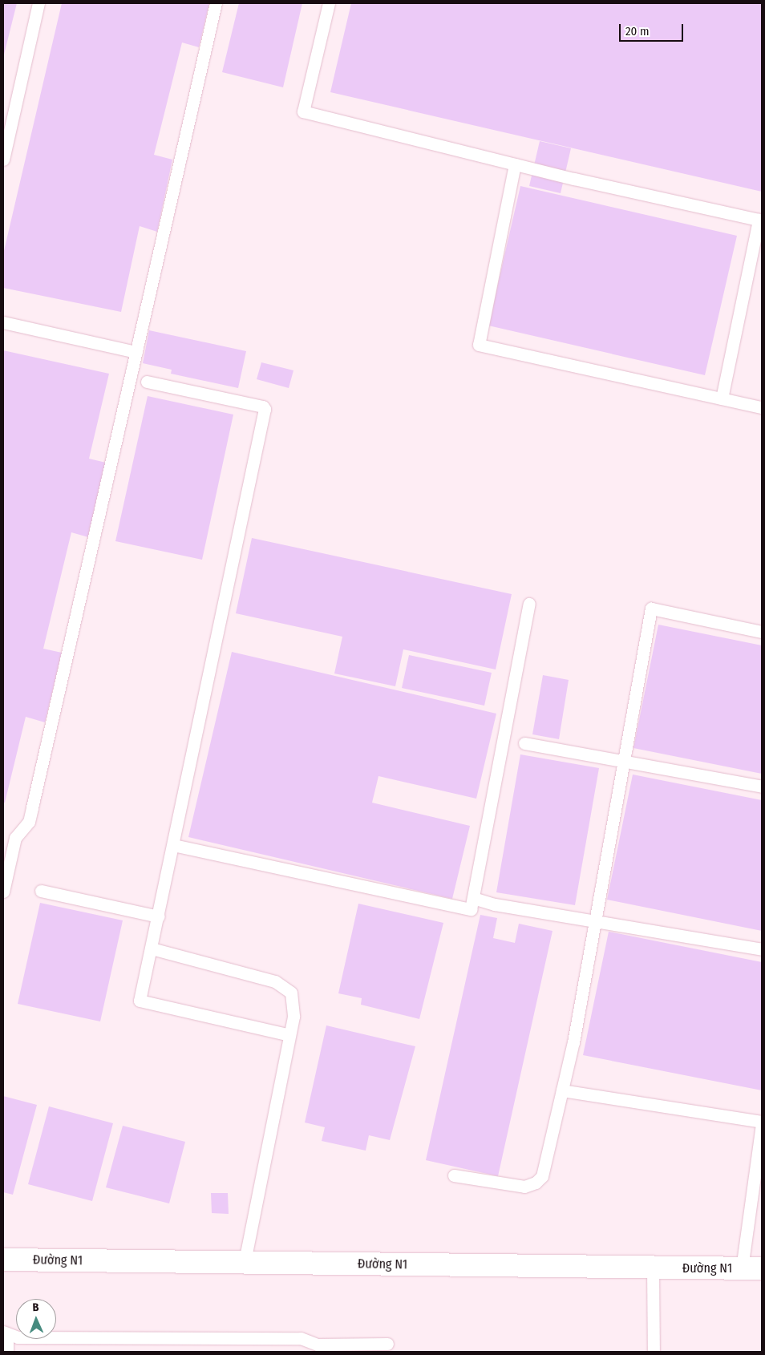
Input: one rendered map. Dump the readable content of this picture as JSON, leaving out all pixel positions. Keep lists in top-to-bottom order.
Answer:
{
  "streets": {
    "street": ["Đường N1"]
  },
  "scale_bar": "20 m",
  "north": "top"
}
